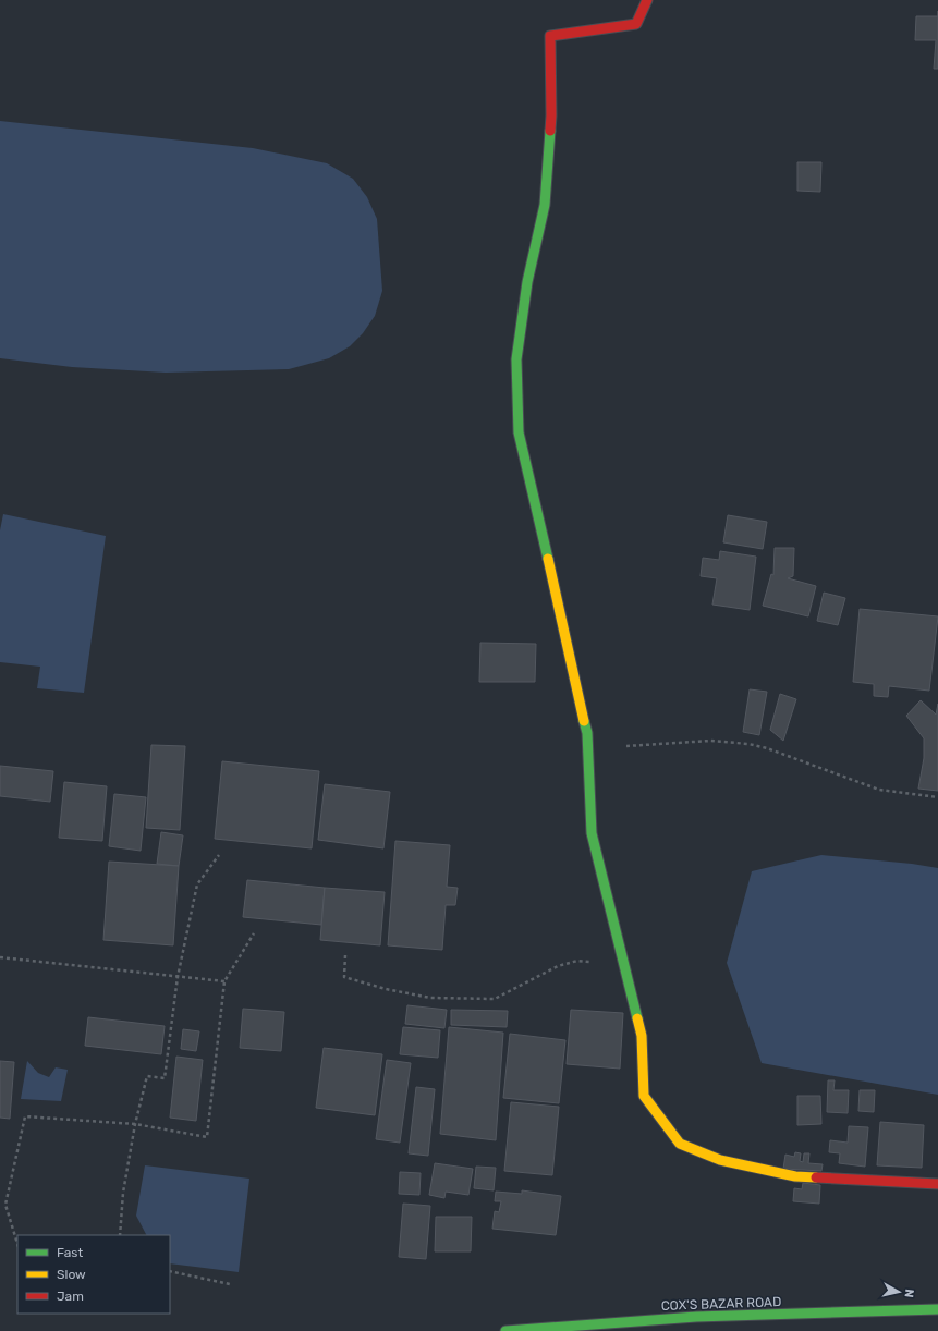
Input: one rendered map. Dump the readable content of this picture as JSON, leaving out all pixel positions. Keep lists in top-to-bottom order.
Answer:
{
  "streets": {
    "main road": ["COX'S BAZAR ROAD"]
  },
  "legend": ["Fast", "Slow", "Jam"],
  "north": "right"
}
